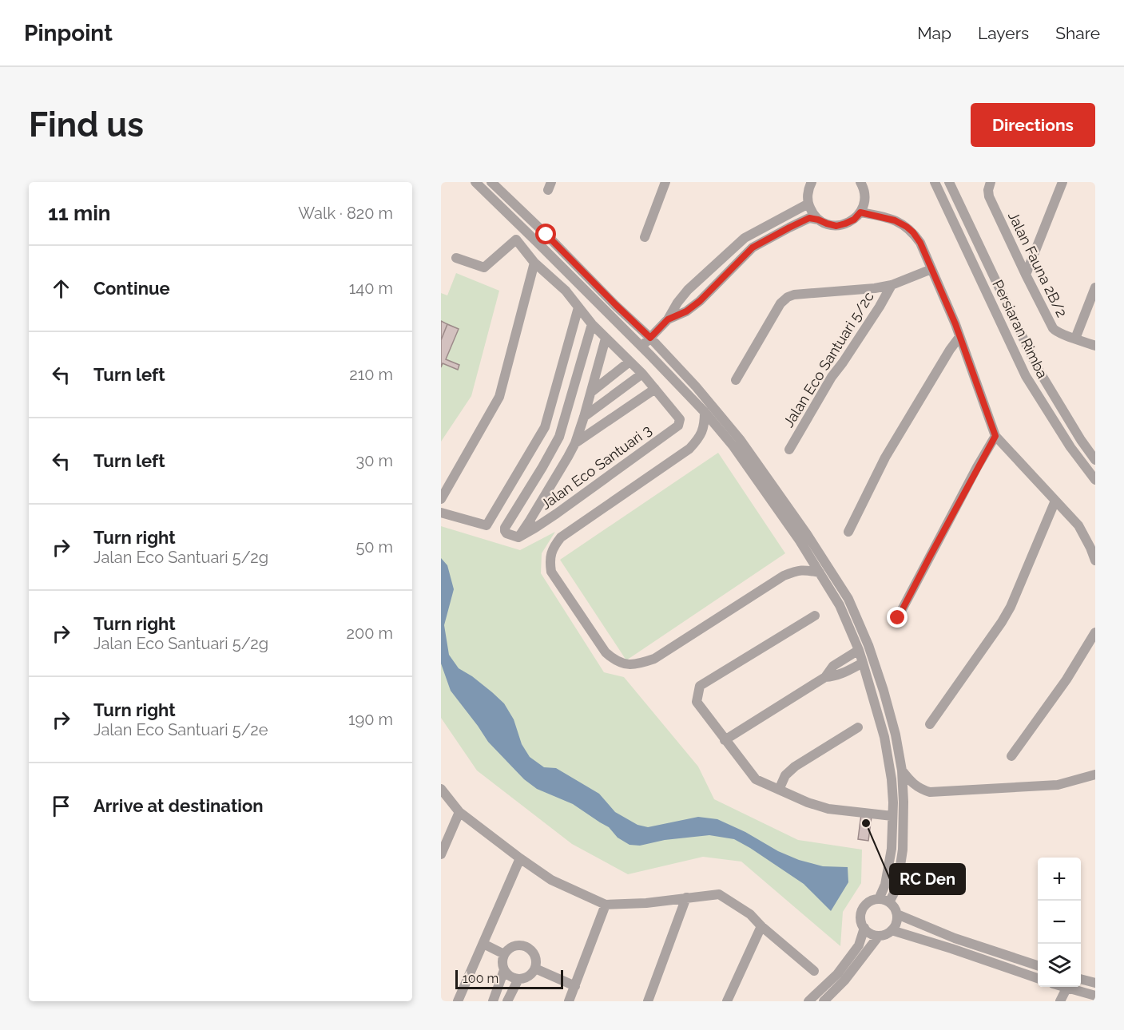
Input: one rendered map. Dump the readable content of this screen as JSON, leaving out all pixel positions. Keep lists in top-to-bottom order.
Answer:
{
  "streets": {
    "street": [
      "Jalan Fauna 2B/2",
      "Persiaran Rimba",
      "Jalan Eco Santuari 5/2c",
      "Jalan Eco Santuari 3"
    ]
  },
  "places": ["RC Den"],
  "scale_bar": "100 m",
  "page": {
    "header": "Pinpoint",
    "nav": ["Map", "Layers", "Share"],
    "buttons": "Directions",
    "title": "Find us",
    "heading": ["11 min", "Walk · 820 m"],
    "list": [
      ["Continue", "140 m"],
      ["Turn left", "210 m"],
      ["Turn left", "30 m"],
      ["Turn right", "Jalan Eco Santuari 5/2g", "50 m"],
      ["Turn right", "Jalan Eco Santuari 5/2g", "200 m"],
      ["Turn right", "Jalan Eco Santuari 5/2e", "190 m"],
      "Arrive at destination"
    ],
    "map_buttons": ["+", "−"],
    "scale": "100 m"
  }
}
